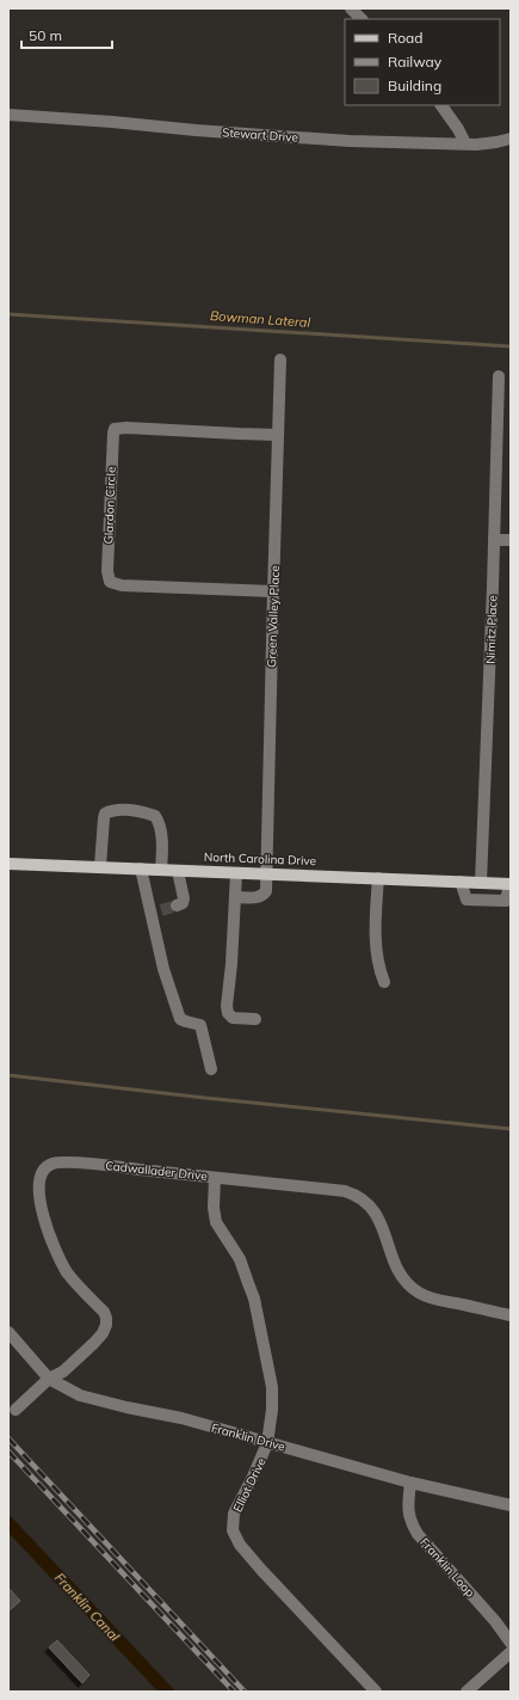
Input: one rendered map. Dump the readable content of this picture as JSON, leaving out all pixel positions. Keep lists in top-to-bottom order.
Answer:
{
  "streets": {
    "main road": ["North Carolina Drive"],
    "street": [
      "Stewart Drive",
      "Glardon Circle",
      "Green Valley Place",
      "Nimitz Place",
      "Cadwallader Drive",
      "Franklin Drive",
      "Elliot Drive",
      "Franklin Loop"
    ]
  },
  "crossings": [
    ["Glardon Circle", "Green Valley Place"],
    ["Green Valley Place", "North Carolina Drive"],
    ["Nimitz Place", "North Carolina Drive"],
    ["Cadwallader Drive", "Franklin Drive"],
    ["Cadwallader Drive", "Elliot Drive"],
    ["Franklin Drive", "Elliot Drive"],
    ["Franklin Drive", "Franklin Loop"]
  ],
  "water": ["Bowman Lateral", "Franklin Canal"],
  "legend": ["Road", "Railway", "Building"],
  "scale_bar": "50 m"
}
